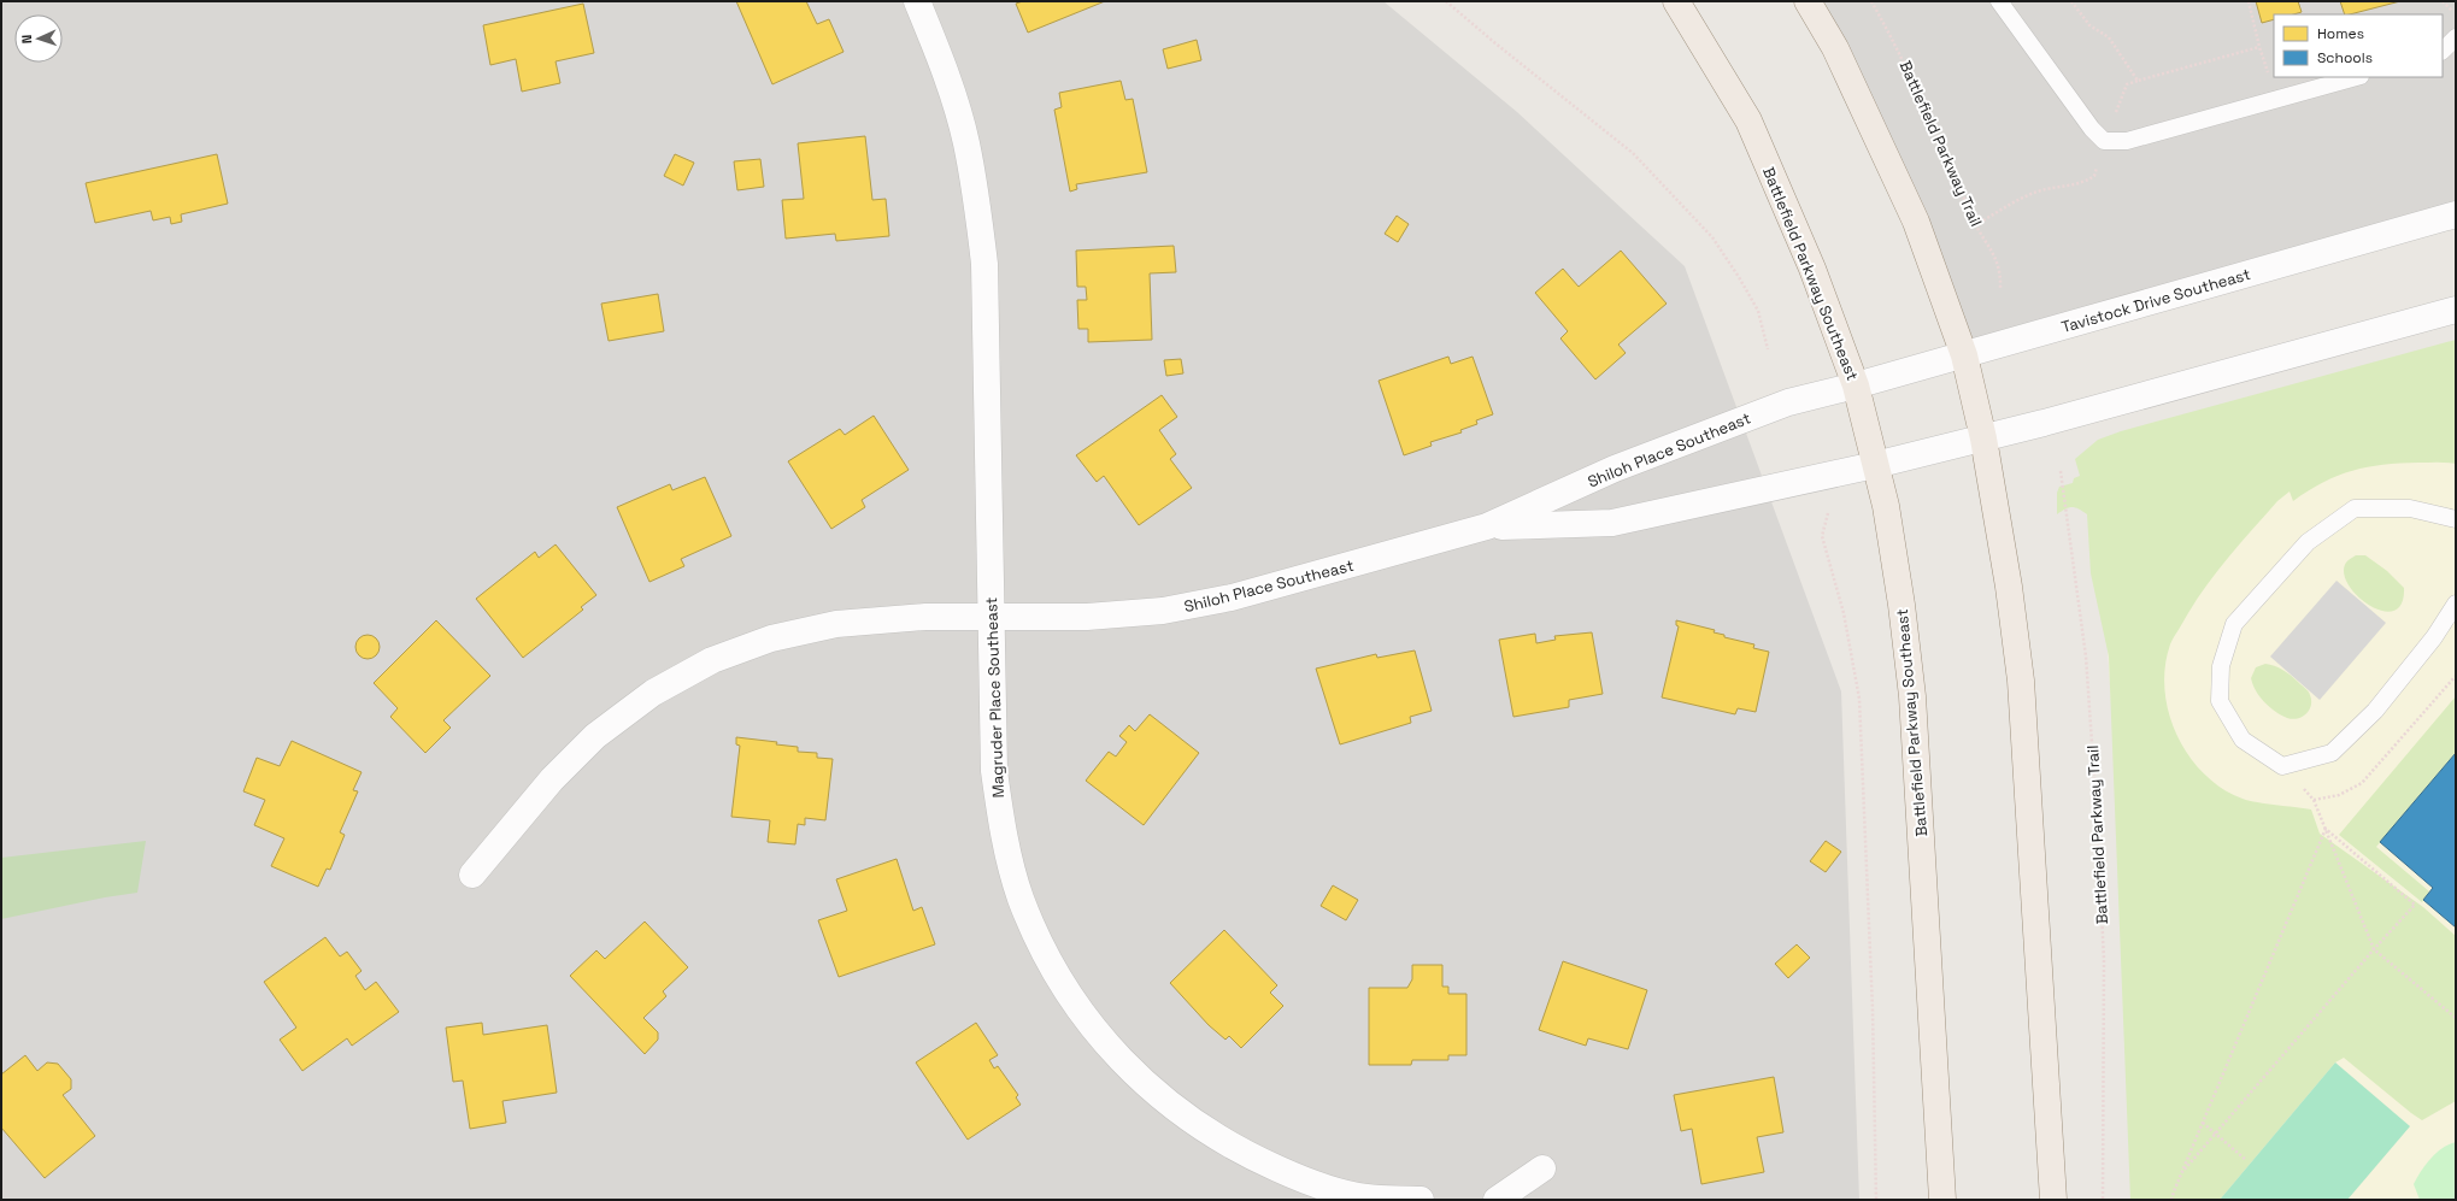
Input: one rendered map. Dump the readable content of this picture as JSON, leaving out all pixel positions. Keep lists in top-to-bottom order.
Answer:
{
  "streets": {
    "main road": ["Battlefield Parkway Southeast"],
    "street": ["Tavistock Drive Southeast", "Shiloh Place Southeast", "Magruder Place Southeast"],
    "path": ["Battlefield Parkway Trail"]
  },
  "crossings": [
    ["Battlefield Parkway Southeast", "Tavistock Drive Southeast"],
    ["Battlefield Parkway Southeast", "Shiloh Place Southeast"],
    ["Tavistock Drive Southeast", "Shiloh Place Southeast"],
    ["Shiloh Place Southeast", "Magruder Place Southeast"]
  ],
  "legend": ["Homes", "Schools"],
  "north": "left"
}
